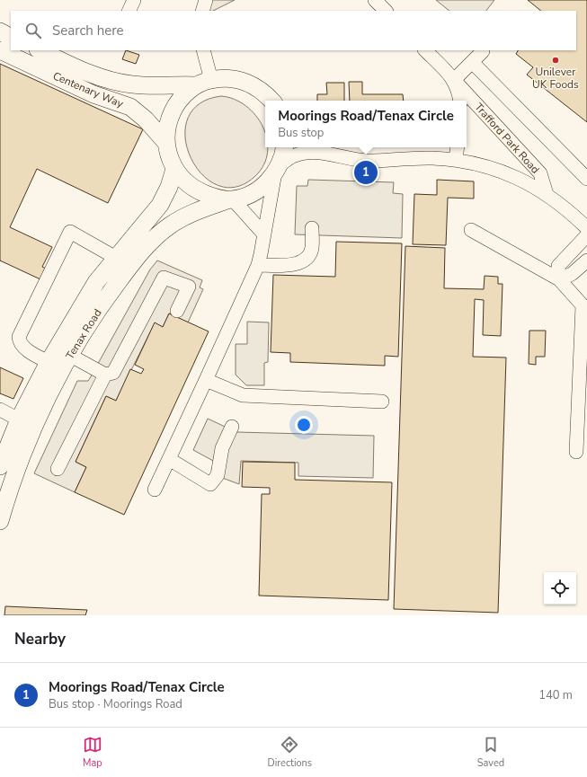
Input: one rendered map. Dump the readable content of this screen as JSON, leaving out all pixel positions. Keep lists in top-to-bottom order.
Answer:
{
  "streets": {
    "main road": ["Centenary Way", "Tenax Road"],
    "street": ["Trafford Park Road"]
  },
  "places": ["Unilever UK Foods"],
  "page": {
    "search": "Search here",
    "popup": ["Moorings Road/Tenax Circle", "Bus stop"],
    "pins": "1",
    "heading": "Nearby",
    "list": [
      {
        "mark": "1",
        "name": "Moorings Road/Tenax Circle",
        "note": "Bus stop · Moorings Road",
        "value": "140 m"
      }
    ],
    "nav": ["Map", "Directions", "Saved"]
  }
}
